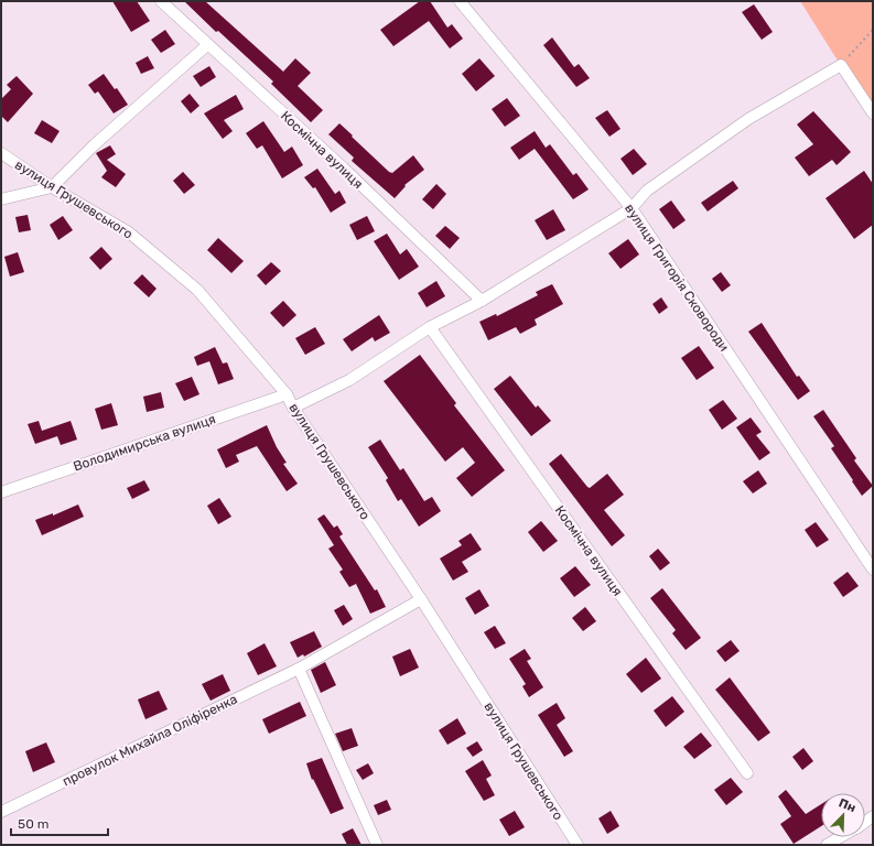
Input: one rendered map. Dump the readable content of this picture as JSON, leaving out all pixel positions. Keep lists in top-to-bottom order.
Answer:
{
  "streets": {
    "street": [
      "Космічна вулиця",
      "вулиця Грушевського",
      "вулиця Григорія Сковороди",
      "Володимирська вулиця",
      "провулок Михайла Оліфіренка"
    ]
  },
  "crossings": [
    ["вулиця Грушевського", "Володимирська вулиця"],
    ["вулиця Грушевського", "провулок Михайла Оліфіренка"]
  ],
  "scale_bar": "50 m",
  "north": "top right"
}
